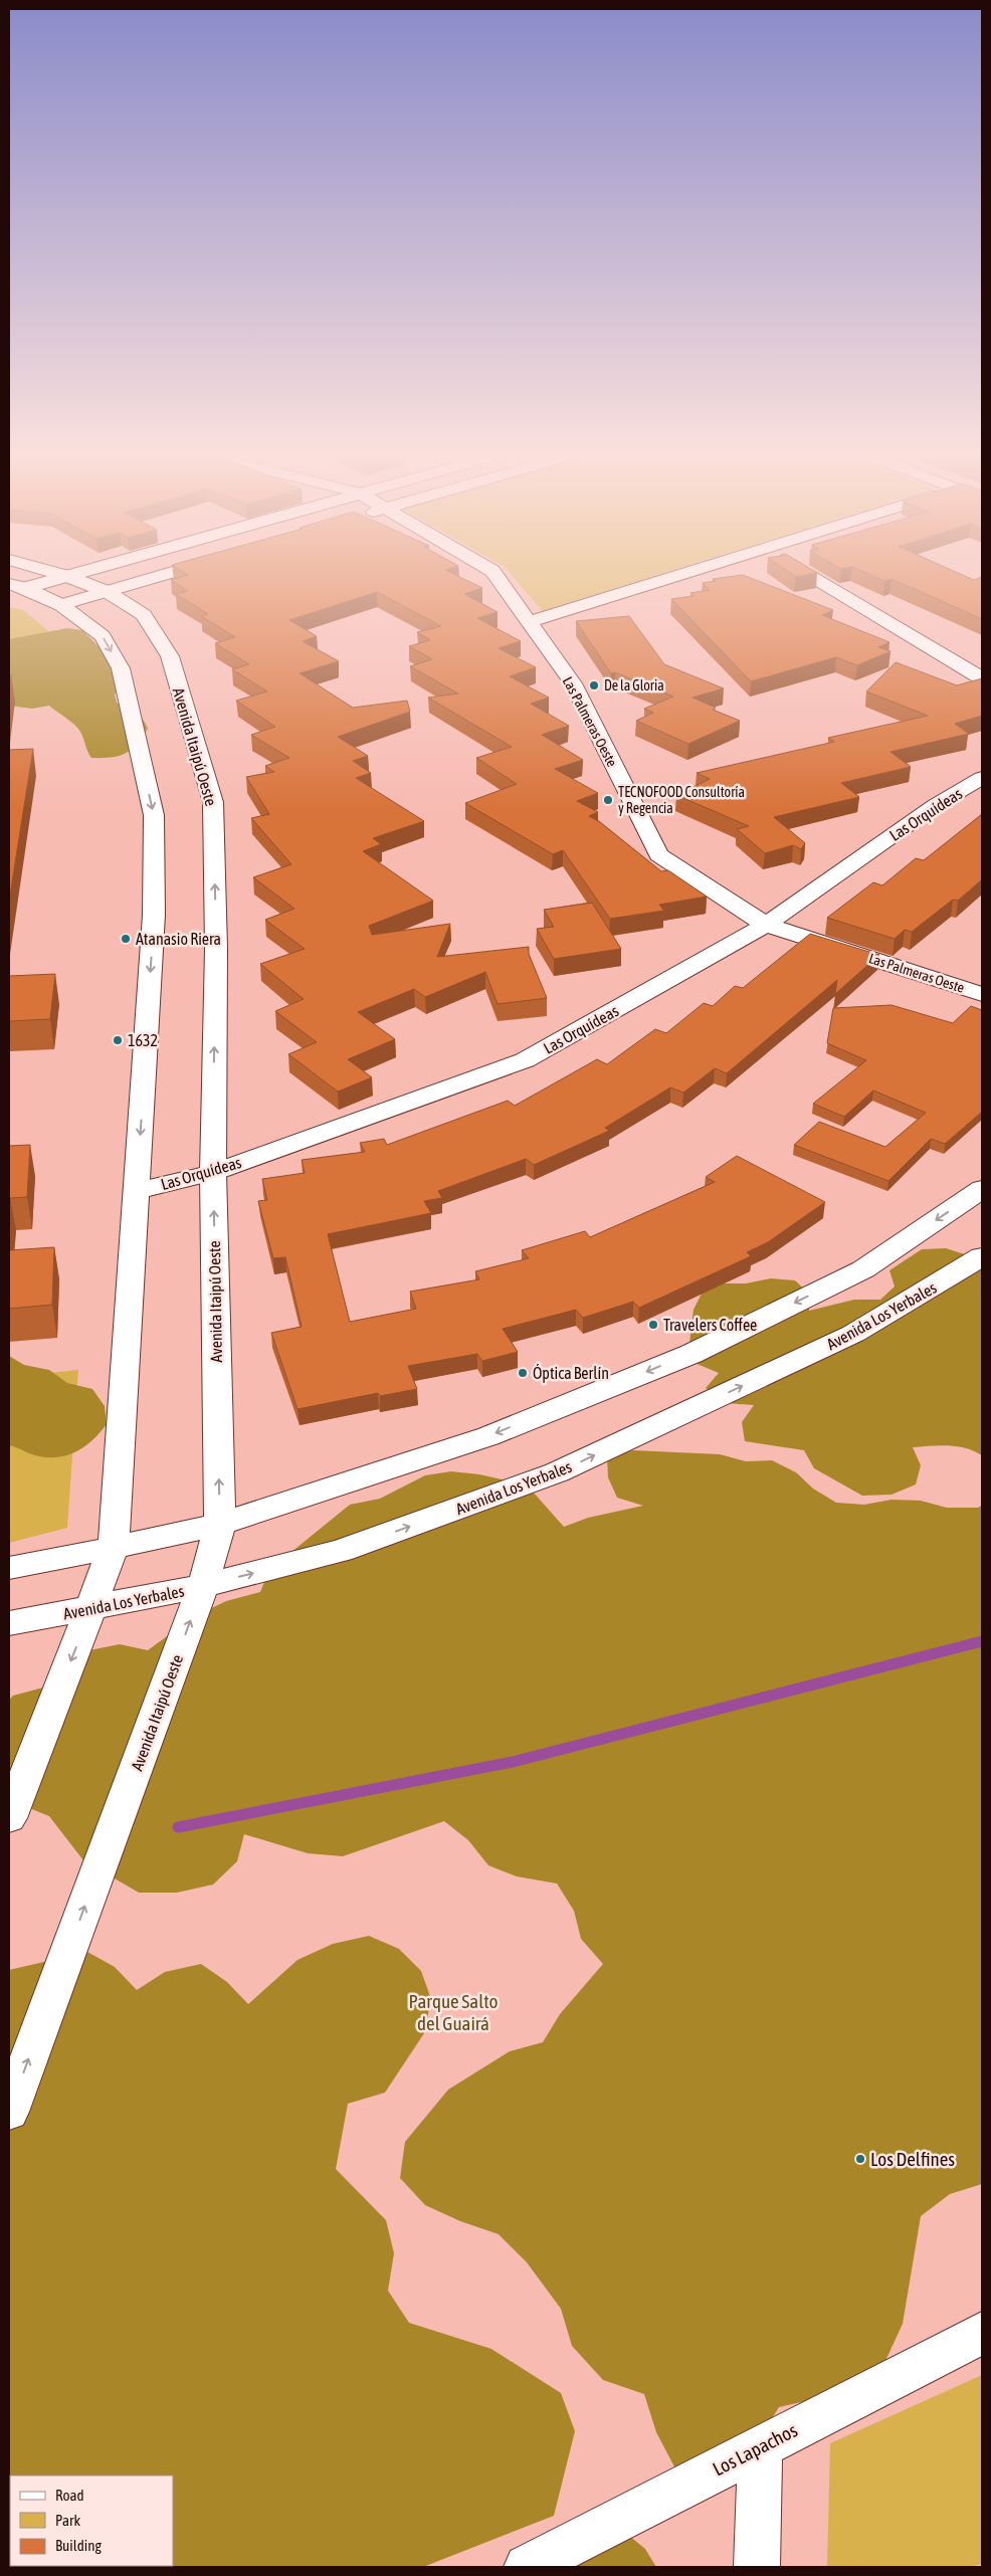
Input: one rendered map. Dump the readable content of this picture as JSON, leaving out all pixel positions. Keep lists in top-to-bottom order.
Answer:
{
  "streets": {
    "street": [
      "Las Palmeras Oeste",
      "Avenida Itaipú Oeste",
      "Las Orquídeas",
      "Avenida Los Yerbales",
      "Los Lapachos"
    ]
  },
  "crossings": [
    ["Las Palmeras Oeste", "Las Orquídeas"],
    ["Avenida Itaipú Oeste", "Las Orquídeas"],
    ["Avenida Itaipú Oeste", "Avenida Los Yerbales"]
  ],
  "parks": ["Parque Salto del Guairá"],
  "places": [
    "De la Gloria",
    "TECNOFOOD Consultoría y Regencia",
    "Atanasio Riera",
    "1632",
    "Travelers Coffee",
    "Óptica Berlín",
    "Los Delfines"
  ],
  "legend": ["Road", "Park", "Building"]
}
